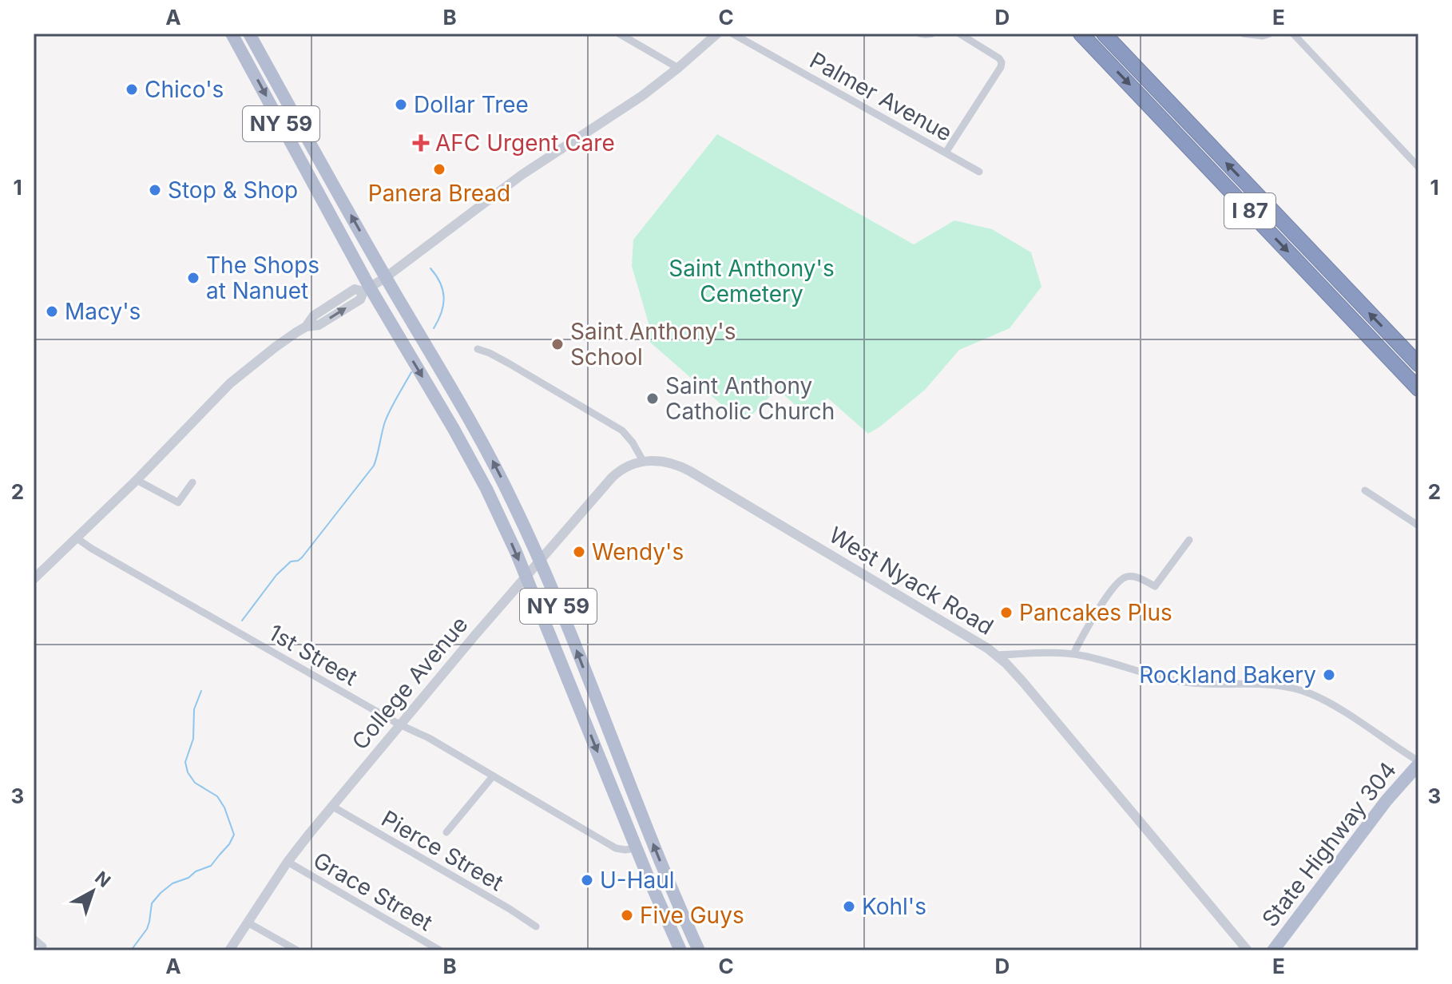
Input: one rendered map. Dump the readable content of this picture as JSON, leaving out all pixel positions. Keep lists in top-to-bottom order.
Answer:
{
  "streets": {
    "highway": ["I 87"],
    "main road": ["NY 59", "State Highway 304"],
    "street": [
      "Palmer Avenue",
      "West Nyack Road",
      "1st Street",
      "College Avenue",
      "Pierce Street",
      "Grace Street"
    ]
  },
  "crossings": [
    ["NY 59", "1st Street"],
    ["NY 59", "College Avenue"],
    ["West Nyack Road", "College Avenue"],
    ["1st Street", "College Avenue"],
    ["College Avenue", "Pierce Street"],
    ["College Avenue", "Grace Street"]
  ],
  "parks": ["Saint Anthony's Cemetery"],
  "places": {
    "other": [
      "Chico's",
      "Dollar Tree",
      "Panera Bread",
      "Stop & Shop",
      "The Shops at Nanuet",
      "Macy's",
      "Saint Anthony's School",
      "Saint Anthony Catholic Church",
      "Wendy's",
      "Pancakes Plus",
      "Rockland Bakery",
      "U-Haul",
      "Kohl's",
      "Five Guys"
    ],
    "health": ["AFC Urgent Care"]
  },
  "north": "top right",
  "grid": {
    "columns": [
      "A",
      "B",
      "C",
      "D",
      "E"
    ],
    "rows": ["1", "2", "3"]
  }
}
